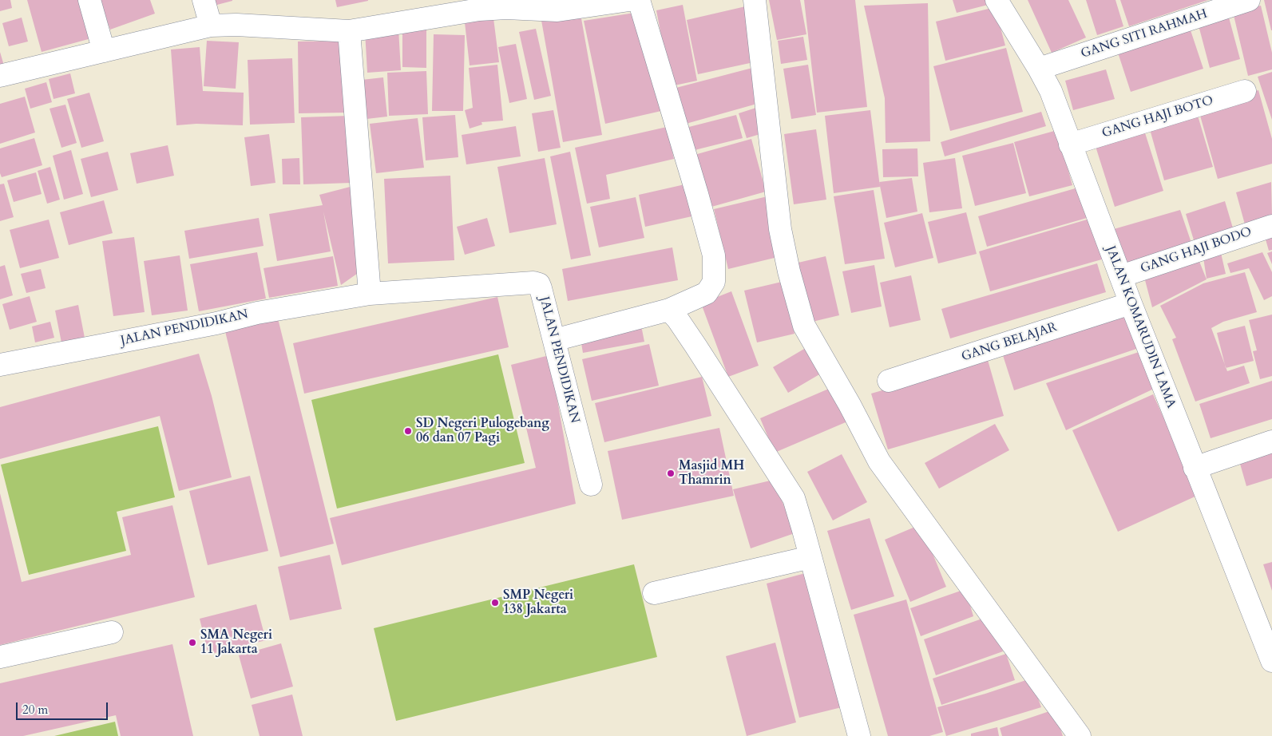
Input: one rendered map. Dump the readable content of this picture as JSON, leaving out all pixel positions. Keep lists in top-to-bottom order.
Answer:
{
  "streets": {
    "street": [
      "GANG SITI RAHMAH",
      "GANG HAJI BOTO",
      "GANG HAJI BODO",
      "JALAN KOMARUDIN LAMA",
      "JALAN PENDIDIKAN",
      "GANG BELAJAR"
    ]
  },
  "crossings": [
    ["GANG SITI RAHMAH", "JALAN KOMARUDIN LAMA"],
    ["GANG HAJI BOTO", "JALAN KOMARUDIN LAMA"],
    ["GANG HAJI BODO", "JALAN KOMARUDIN LAMA"],
    ["JALAN KOMARUDIN LAMA", "GANG BELAJAR"]
  ],
  "places": [
    "SD Negeri Pulogebang 06 dan 07 Pagi",
    "Masjid MH Thamrin",
    "SMP Negeri 138 Jakarta",
    "SMA Negeri 11 Jakarta"
  ],
  "scale_bar": "20 m"
}
